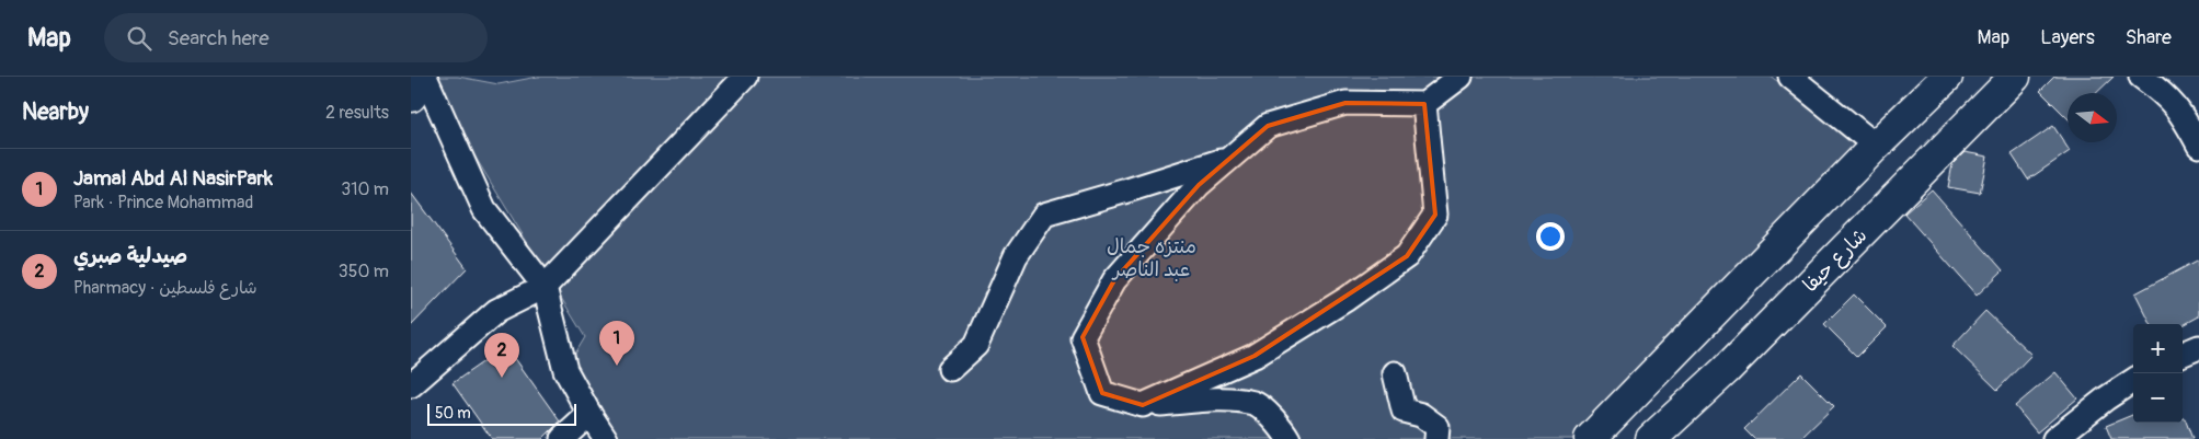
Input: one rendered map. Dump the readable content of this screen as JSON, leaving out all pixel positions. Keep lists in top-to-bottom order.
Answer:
{
  "streets": {
    "main road": ["شارع حيفا"]
  },
  "parks": ["منتزه جمال عبد الناصر"],
  "scale_bar": "50 m",
  "north": "right",
  "page": {
    "header": "Map",
    "search": "Search here",
    "nav": ["Map", "Layers", "Share"],
    "heading": ["Nearby", "2 results"],
    "list": [
      {
        "mark": "1",
        "name": "Jamal Abd Al NasirPark",
        "note": "Park · Prince Mohammad",
        "value": "310 m"
      },
      {
        "mark": "2",
        "name": "صيدلية صبري",
        "note": "Pharmacy · شارع فلسطين",
        "value": "350 m"
      }
    ],
    "pins": ["1", "2"],
    "map_buttons": ["+", "−"],
    "scale": "50 m"
  }
}
